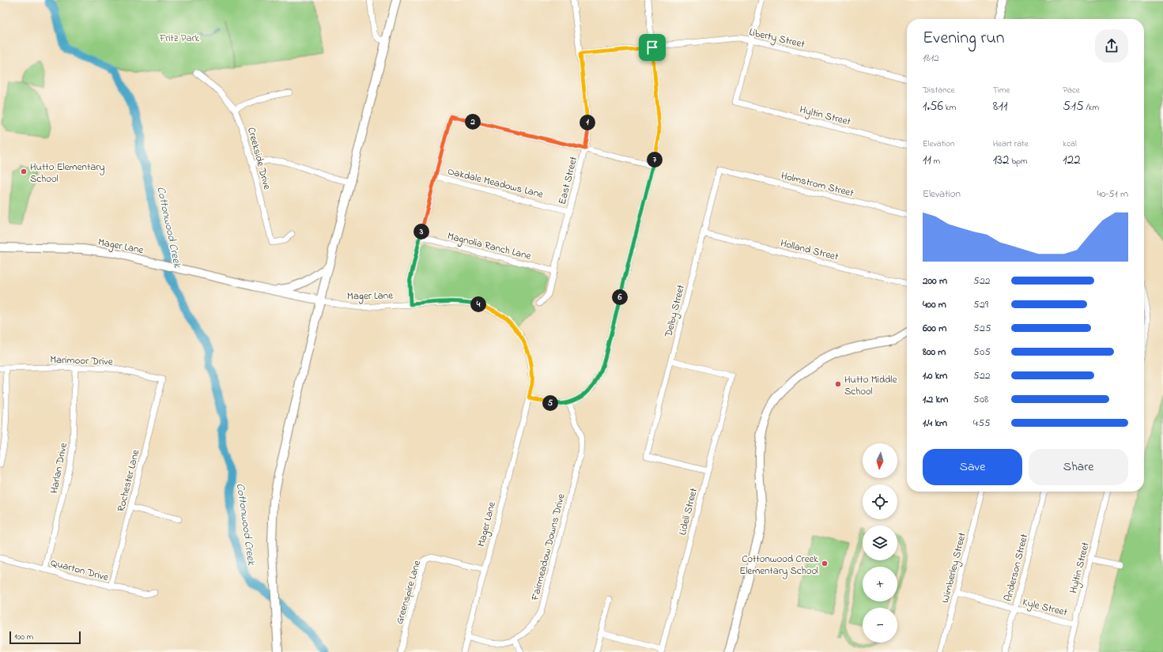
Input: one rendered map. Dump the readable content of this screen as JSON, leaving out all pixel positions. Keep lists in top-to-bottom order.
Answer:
{
  "streets": {
    "street": [
      "Liberty Street",
      "Hyltin Street",
      "Creekside Drive",
      "East Street",
      "Oakdale Meadows Lane",
      "Holmstrom Street",
      "Mager Lane",
      "Magnolia Ranch Lane",
      "Holland Street",
      "Delby Street",
      "Marimoor Drive",
      "Harlan Drive",
      "Rochester Lane",
      "Lidell Street",
      "Fairmeadow Downs Drive",
      "Wimberley Street",
      "Anderson Street",
      "Quarton Drive",
      "Greenspire Lane",
      "Kyle Street"
    ]
  },
  "crossings": [
    ["Liberty Street", "Hyltin Street"],
    ["Liberty Street", "East Street"],
    ["Hyltin Street", "Kyle Street"],
    ["East Street", "Oakdale Meadows Lane"],
    ["East Street", "Magnolia Ranch Lane"],
    ["Holmstrom Street", "Delby Street"],
    ["Mager Lane", "Fairmeadow Downs Drive"],
    ["Mager Lane", "Greenspire Lane"],
    ["Holland Street", "Delby Street"],
    ["Delby Street", "Lidell Street"],
    ["Marimoor Drive", "Harlan Drive"],
    ["Marimoor Drive", "Rochester Lane"],
    ["Harlan Drive", "Quarton Drive"],
    ["Rochester Lane", "Quarton Drive"],
    ["Wimberley Street", "Kyle Street"],
    ["Anderson Street", "Kyle Street"]
  ],
  "water": ["Cottonwood Creek"],
  "parks": ["Fritz Park"],
  "places": ["Hutto Elementary School", "Hutto Middle School", "Cottonwood Creek Elementary School"],
  "scale_bar": "100 m",
  "north": "bottom",
  "page": {
    "heading": ["Evening run", "18:12"],
    "stats": [
      ["Distance", "1.56 km"],
      ["Time", "8:11"],
      ["Pace", "5:15 /km"],
      ["Elevation", "11 m"],
      ["Heart rate", "132 bpm"],
      ["kcal", "122"]
    ],
    "pins": [
      "2",
      "1",
      "7",
      "3",
      "6",
      "4",
      "5"
    ],
    "chart": ["Elevation", "40–51 m"],
    "list": [
      {
        "name": "200 m",
        "note": "5:22"
      },
      {
        "name": "400 m",
        "note": "5:29"
      },
      {
        "name": "600 m",
        "note": "5:25"
      },
      {
        "name": "800 m",
        "note": "5:05"
      },
      {
        "name": "1.0 km",
        "note": "5:22"
      },
      {
        "name": "1.2 km",
        "note": "5:08"
      },
      {
        "name": "1.4 km",
        "note": "4:55"
      }
    ],
    "buttons": ["Save", "Share"],
    "map_buttons": ["+", "−"],
    "scale": "100 m"
  }
}
